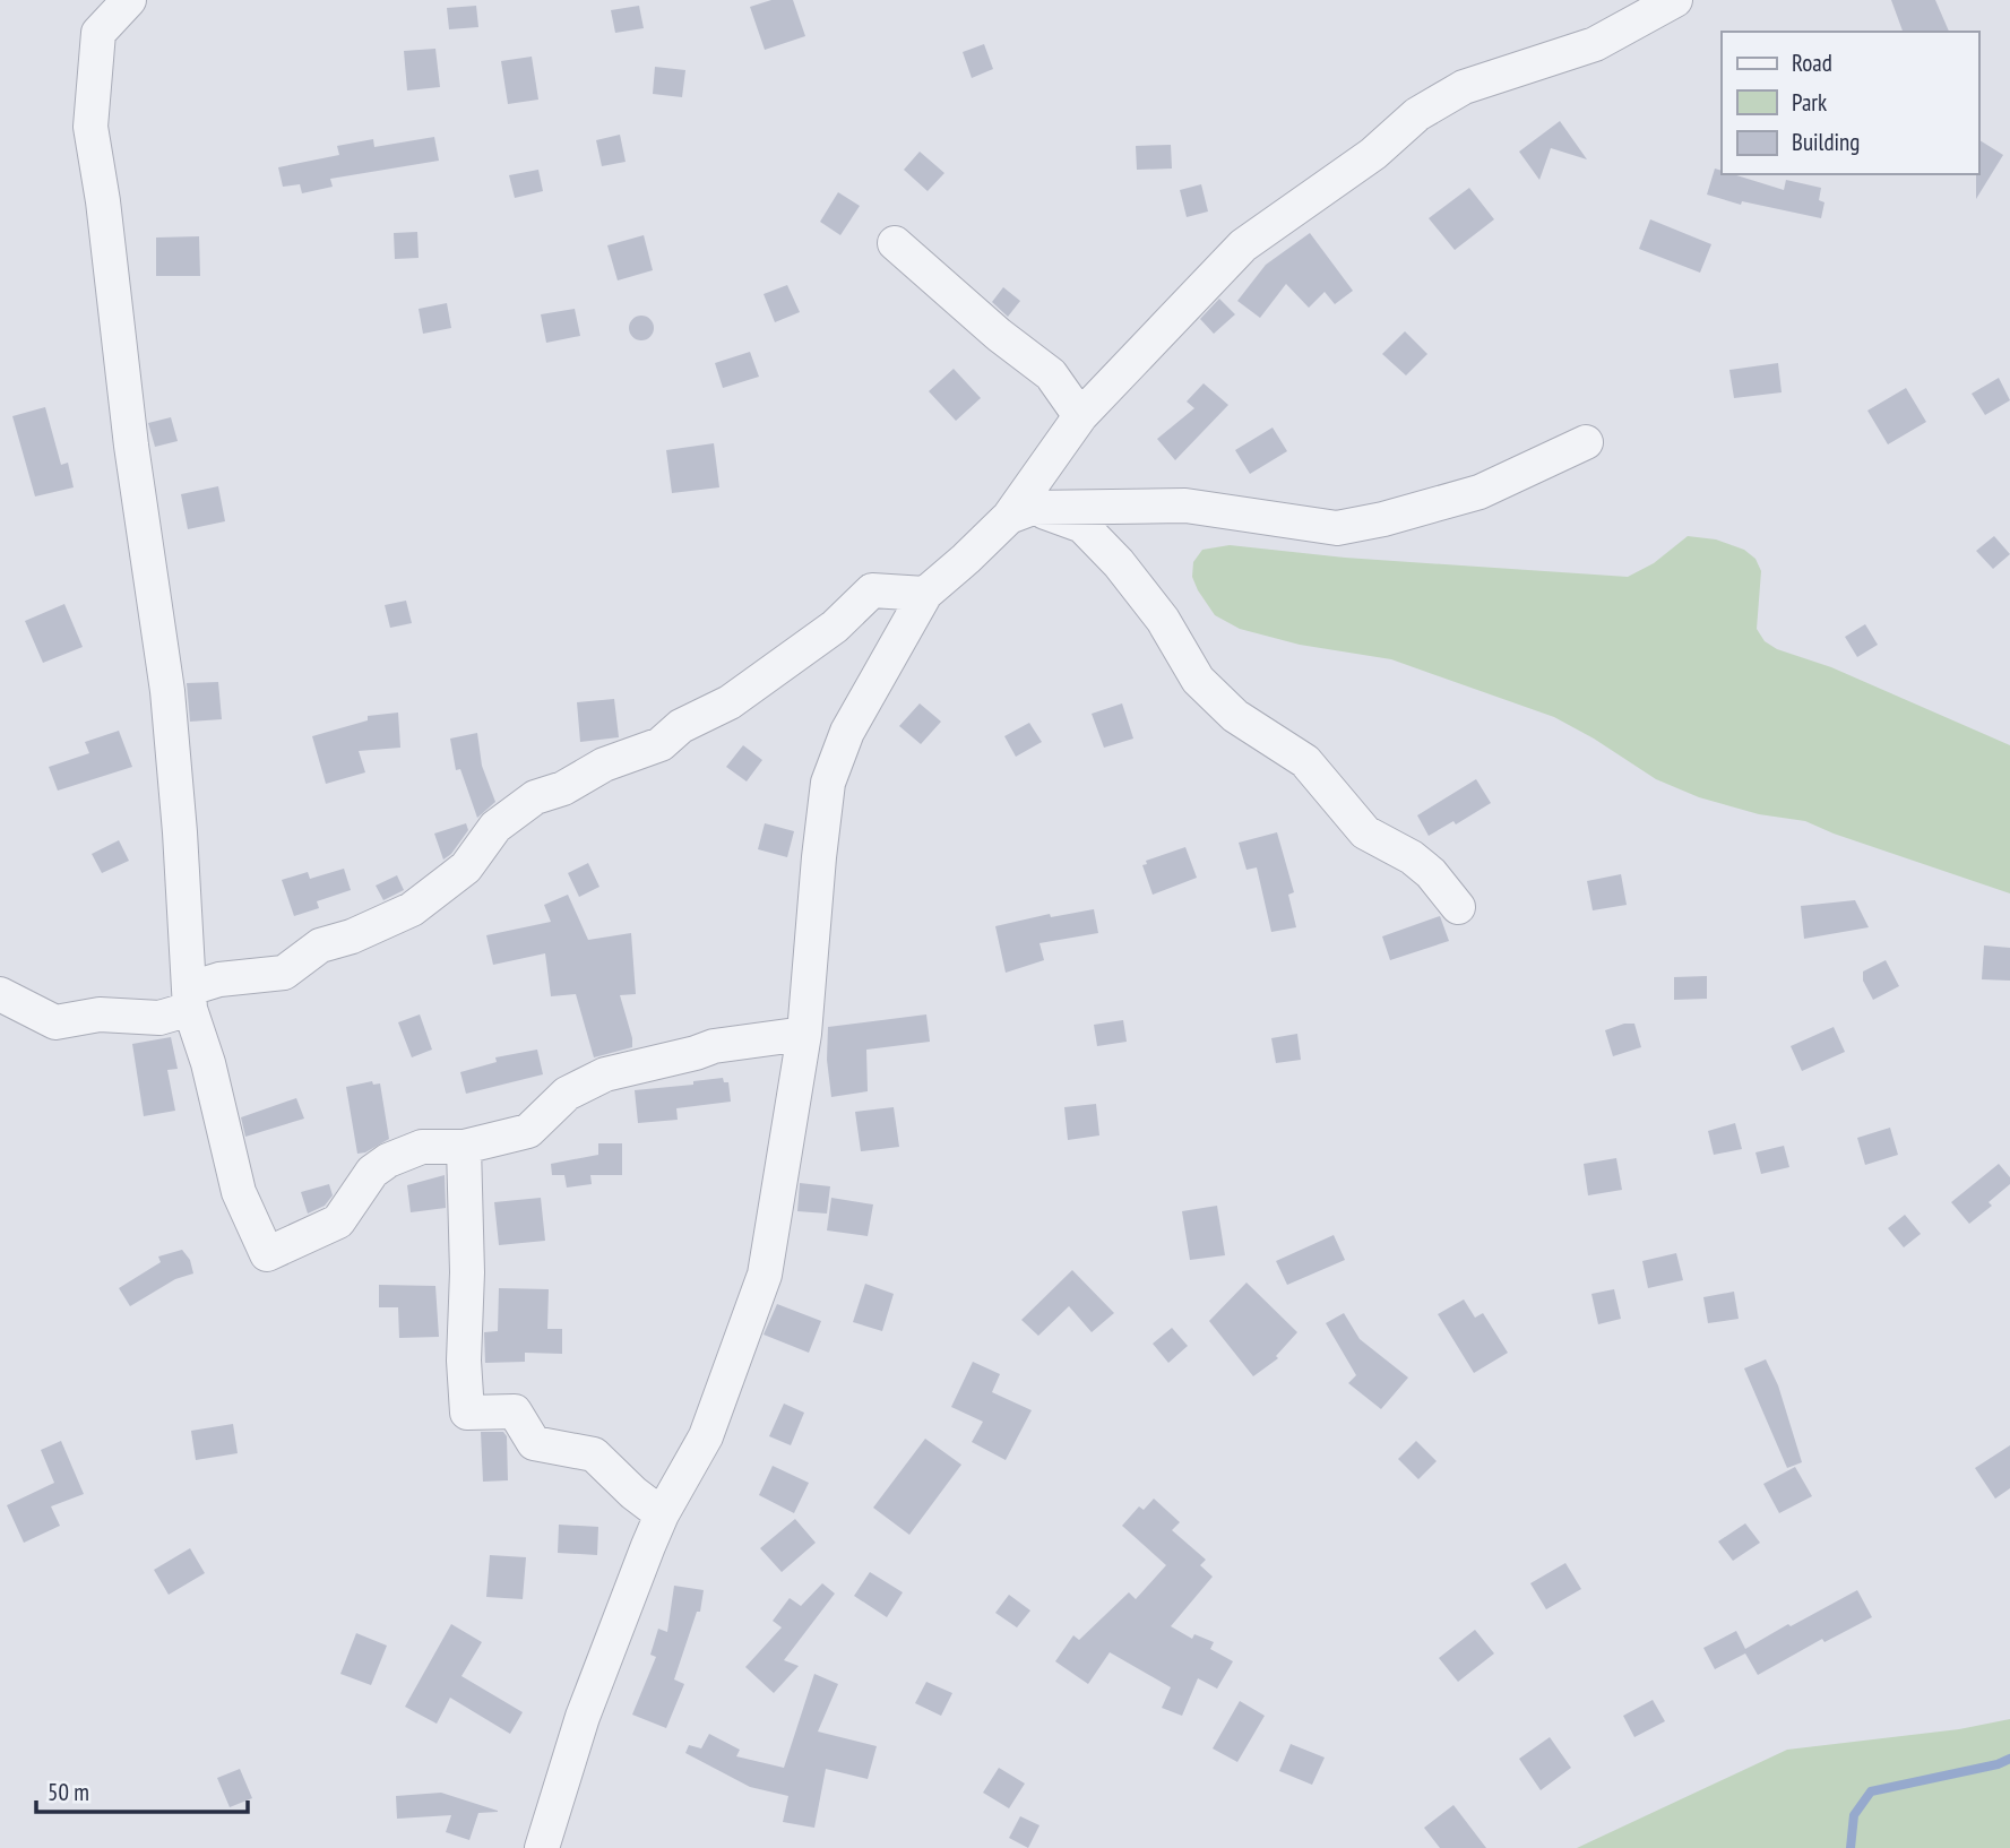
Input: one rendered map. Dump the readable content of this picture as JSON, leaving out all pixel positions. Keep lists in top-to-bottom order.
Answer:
{
  "legend": ["Road", "Park", "Building"],
  "scale_bar": "50 m"
}
